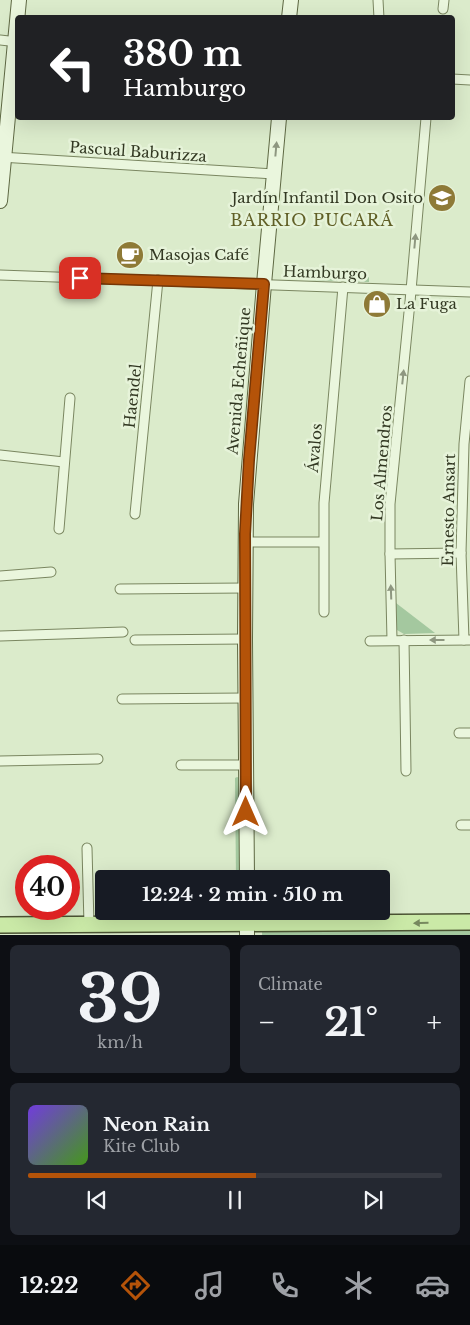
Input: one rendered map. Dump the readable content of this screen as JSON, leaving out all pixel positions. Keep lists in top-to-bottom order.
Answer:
{
  "streets": {
    "street": [
      "Pascual Baburizza",
      "Hamburgo",
      "Avenida Echeñique",
      "Haendel",
      "Ávalos",
      "Los Almendros",
      "Ernesto Ansart"
    ]
  },
  "crossings": [
    ["Pascual Baburizza", "Avenida Echeñique"],
    ["Hamburgo", "Avenida Echeñique"],
    ["Hamburgo", "Haendel"],
    ["Hamburgo", "Ávalos"],
    ["Hamburgo", "Los Almendros"]
  ],
  "one_way": ["Los Almendros"],
  "districts": ["BARRIO PUCARÁ"],
  "places": {
    "school or university": ["Jardín Infantil Don Osito"],
    "cafe": ["Masojas Café"],
    "shop": ["La Fuga"]
  },
  "page": {
    "turn": ["380 m", "Hamburgo"],
    "limit": "40",
    "trip": "12:24 · 2 min · 510 m",
    "tile": [
      ["39", "km/h"],
      "Climate"
    ],
    "heat": ["−", "21°", "+"],
    "song": ["Neon Rain", "Kite Club"],
    "tabs": "12:22"
  }
}
